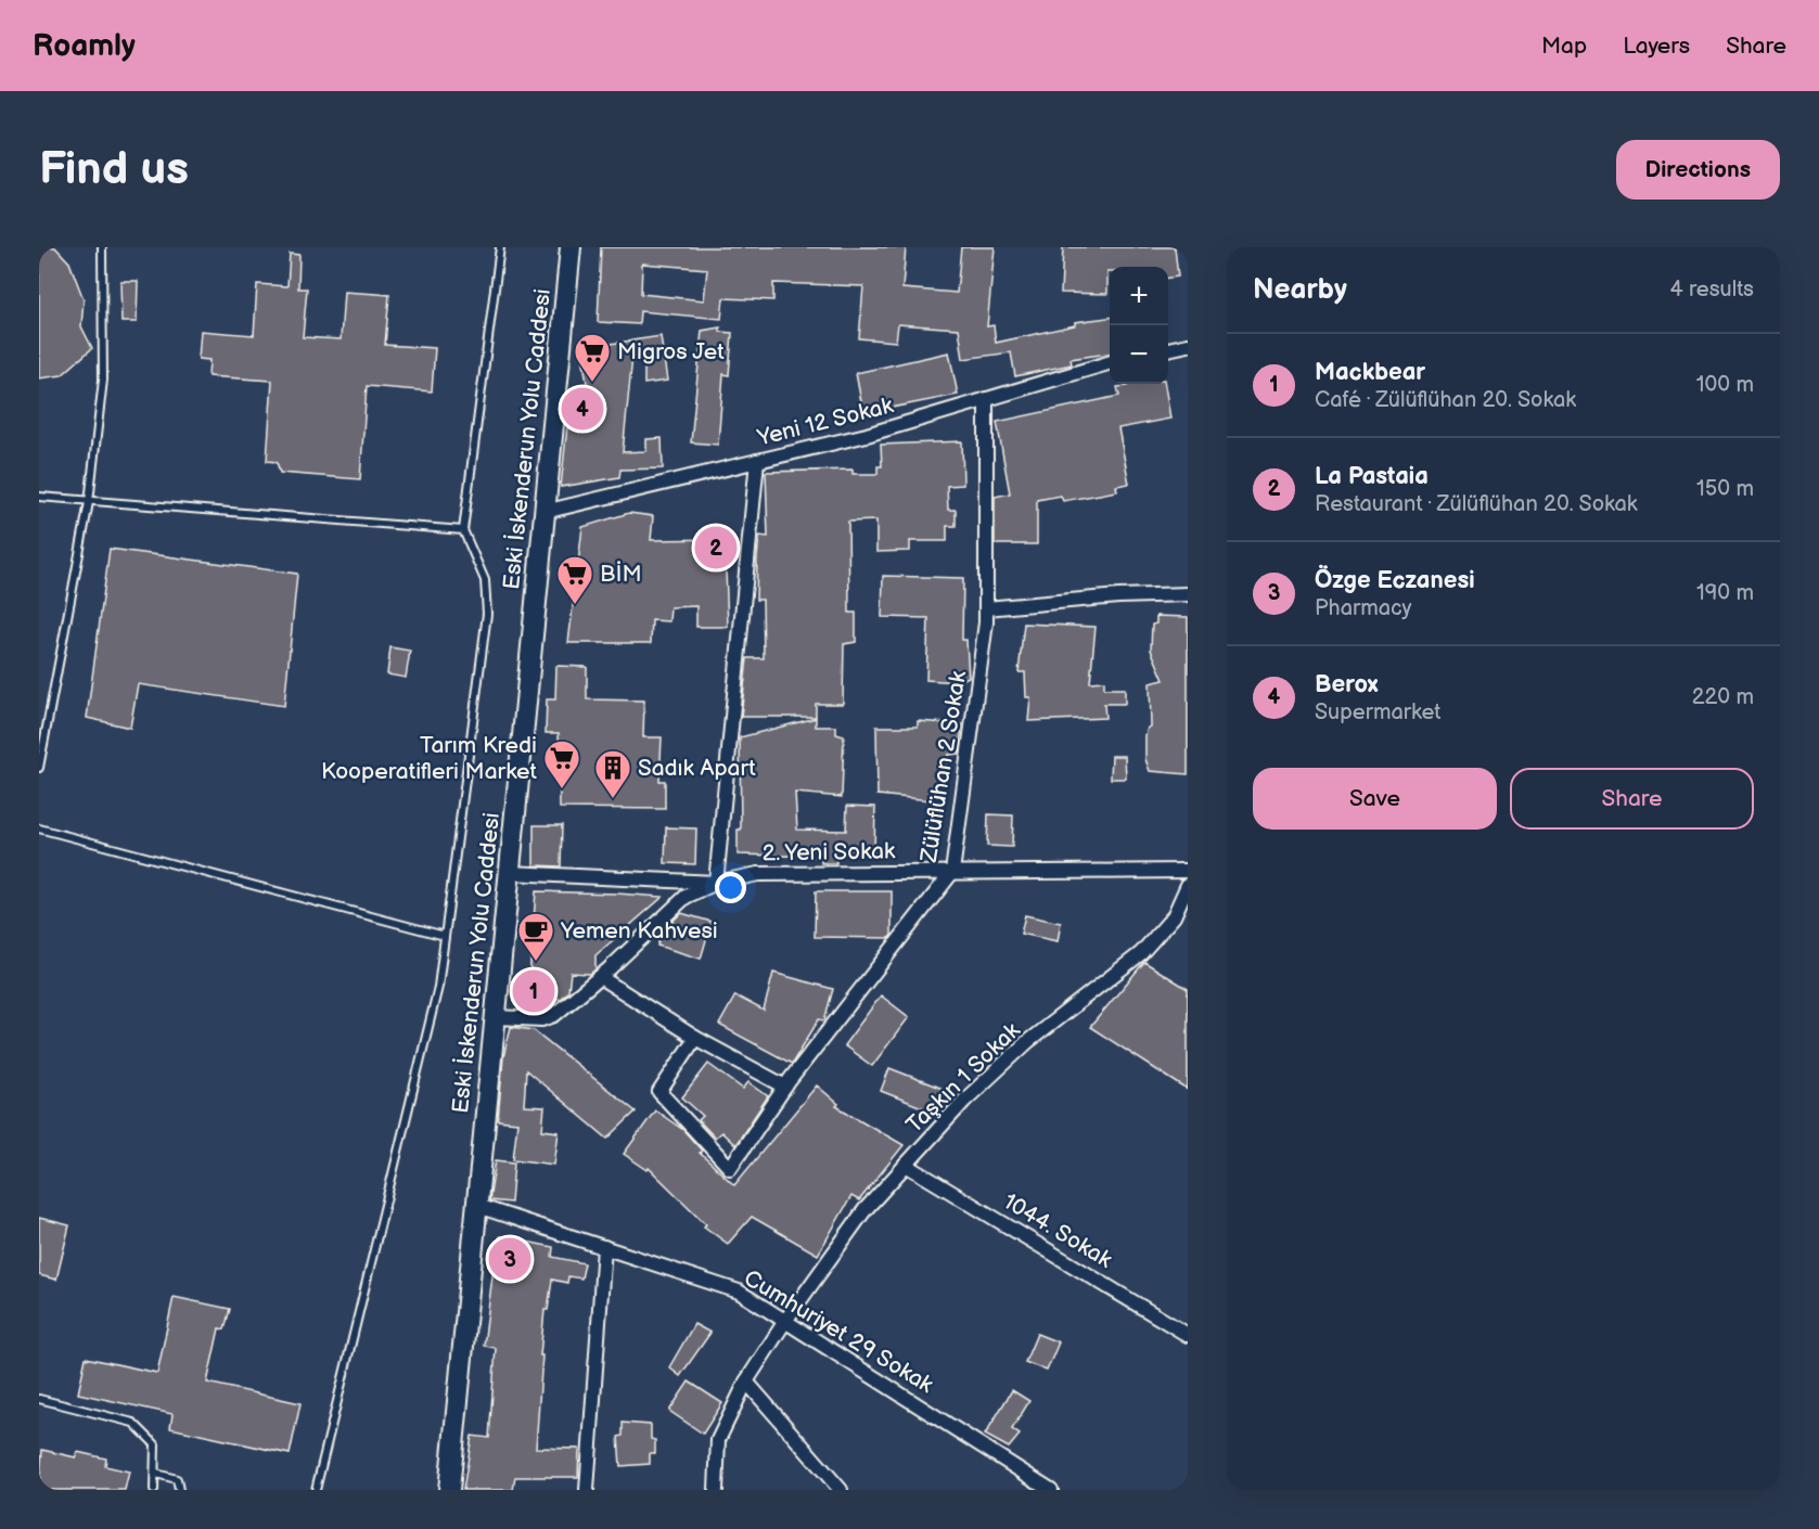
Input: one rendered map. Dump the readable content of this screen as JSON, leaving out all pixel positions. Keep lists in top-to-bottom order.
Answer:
{
  "streets": {
    "street": [
      "Yeni 12 Sokak",
      "Eski İskenderun Yolu Caddesi",
      "Zülüflühan 2 Sokak",
      "2. Yeni Sokak",
      "Taşkın 1 Sokak",
      "1044. Sokak",
      "Cumhuriyet 29 Sokak"
    ]
  },
  "crossings": [
    ["Yeni 12 Sokak", "Eski İskenderun Yolu Caddesi"],
    ["Yeni 12 Sokak", "Zülüflühan 2 Sokak"],
    ["Eski İskenderun Yolu Caddesi", "2. Yeni Sokak"],
    ["Eski İskenderun Yolu Caddesi", "Cumhuriyet 29 Sokak"],
    ["Zülüflühan 2 Sokak", "2. Yeni Sokak"],
    ["Taşkın 1 Sokak", "1044. Sokak"],
    ["Taşkın 1 Sokak", "Cumhuriyet 29 Sokak"]
  ],
  "places": {
    "supermarket": ["Migros Jet", "BİM", "Tarım Kredi Kooperatifleri Market"],
    "building": ["Sadık Apart"],
    "cafe": ["Yemen Kahvesi"]
  },
  "page": {
    "header": "Roamly",
    "nav": ["Map", "Layers", "Share"],
    "buttons": [
      "Directions",
      ["Save", "Share"]
    ],
    "title": "Find us",
    "heading": ["Nearby", "4 results"],
    "map_buttons": ["+", "−"],
    "list": [
      {
        "mark": "1",
        "name": "Mackbear",
        "note": "Café · Zülüflühan 20. Sokak",
        "value": "100 m"
      },
      {
        "mark": "2",
        "name": "La Pastaia",
        "note": "Restaurant · Zülüflühan 20. Sokak",
        "value": "150 m"
      },
      {
        "mark": "3",
        "name": "Özge Eczanesi",
        "note": "Pharmacy",
        "value": "190 m"
      },
      {
        "mark": "4",
        "name": "Berox",
        "note": "Supermarket",
        "value": "220 m"
      }
    ],
    "pins": [
      "4",
      "2",
      "1",
      "3"
    ]
  }
}
